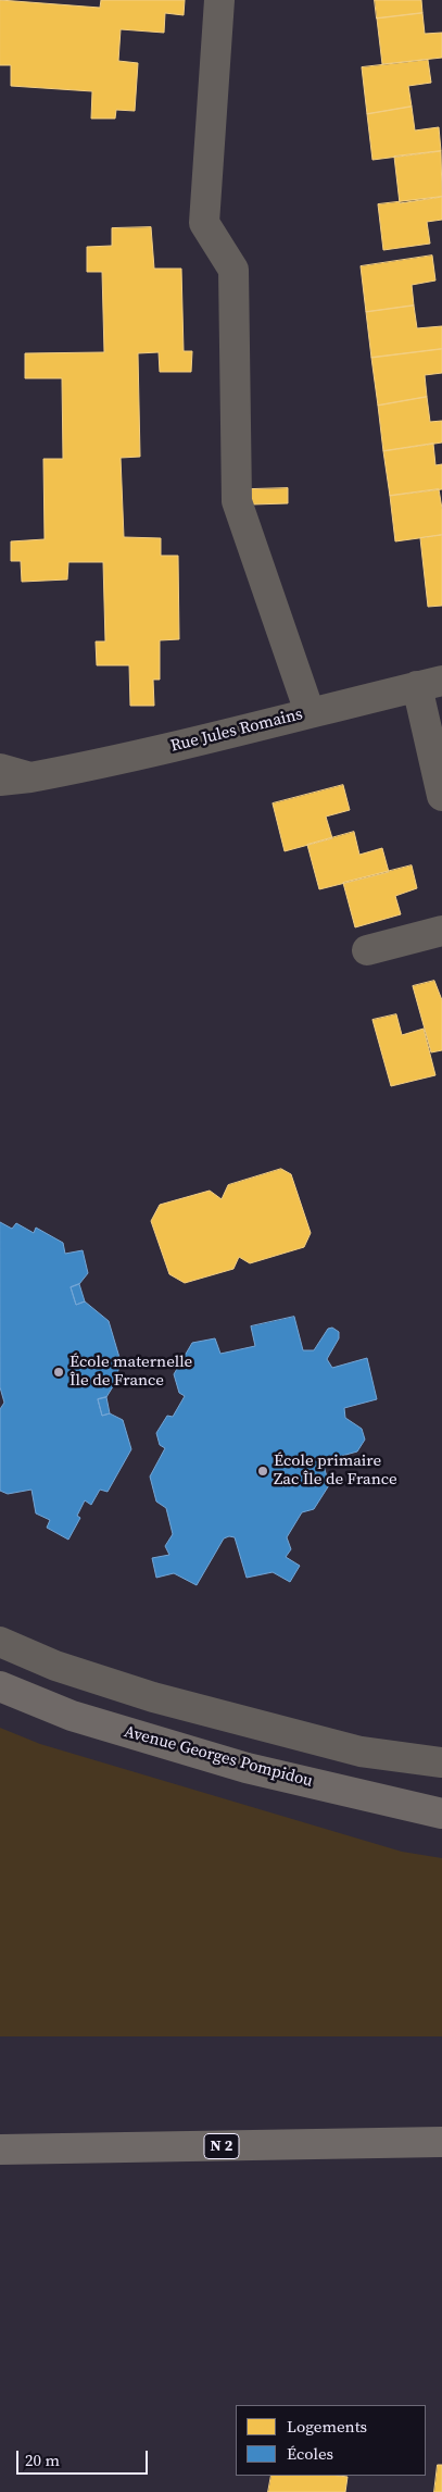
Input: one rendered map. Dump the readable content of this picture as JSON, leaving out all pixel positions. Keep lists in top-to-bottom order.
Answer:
{
  "streets": {
    "main road": ["Avenue Georges Pompidou", "N 2"],
    "street": ["Rue Jules Romains"]
  },
  "places": ["École maternelle Île de France", "École primaire Zac Île de France"],
  "legend": ["Logements", "Écoles"],
  "scale_bar": "20 m"
}
